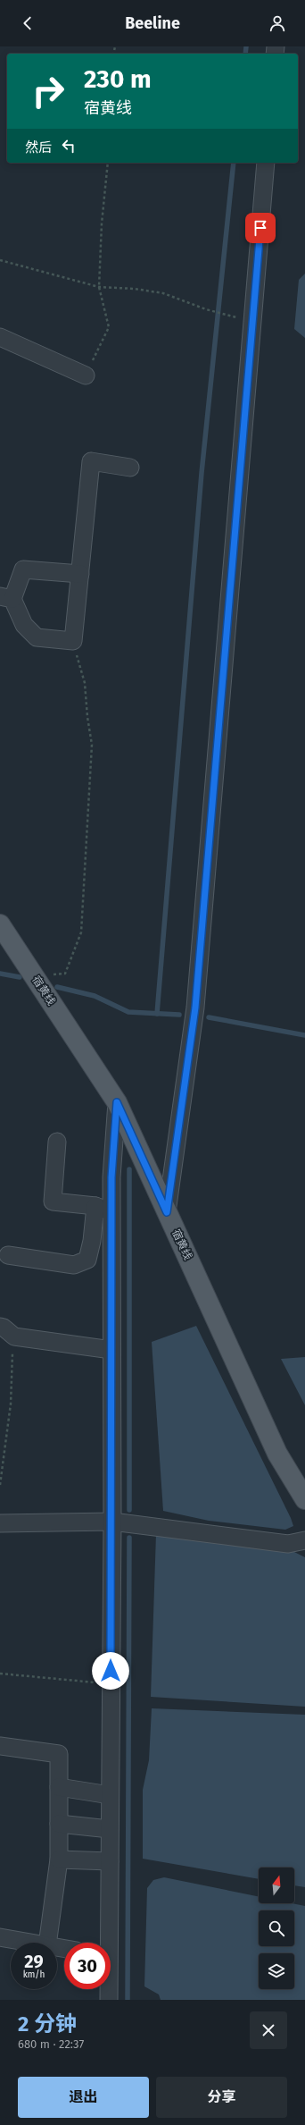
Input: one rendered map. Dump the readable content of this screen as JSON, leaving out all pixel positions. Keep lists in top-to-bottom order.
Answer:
{
  "streets": {
    "main road": ["宿黄线"]
  },
  "north": "top",
  "page": {
    "header": "Beeline",
    "turn": ["230 m", "宿黄线"],
    "then": "然后",
    "speed": "29 km/h",
    "limit": "30",
    "heading": ["2 分钟", "680 m · 22:37"],
    "buttons": ["退出", "分享"]
  }
}
